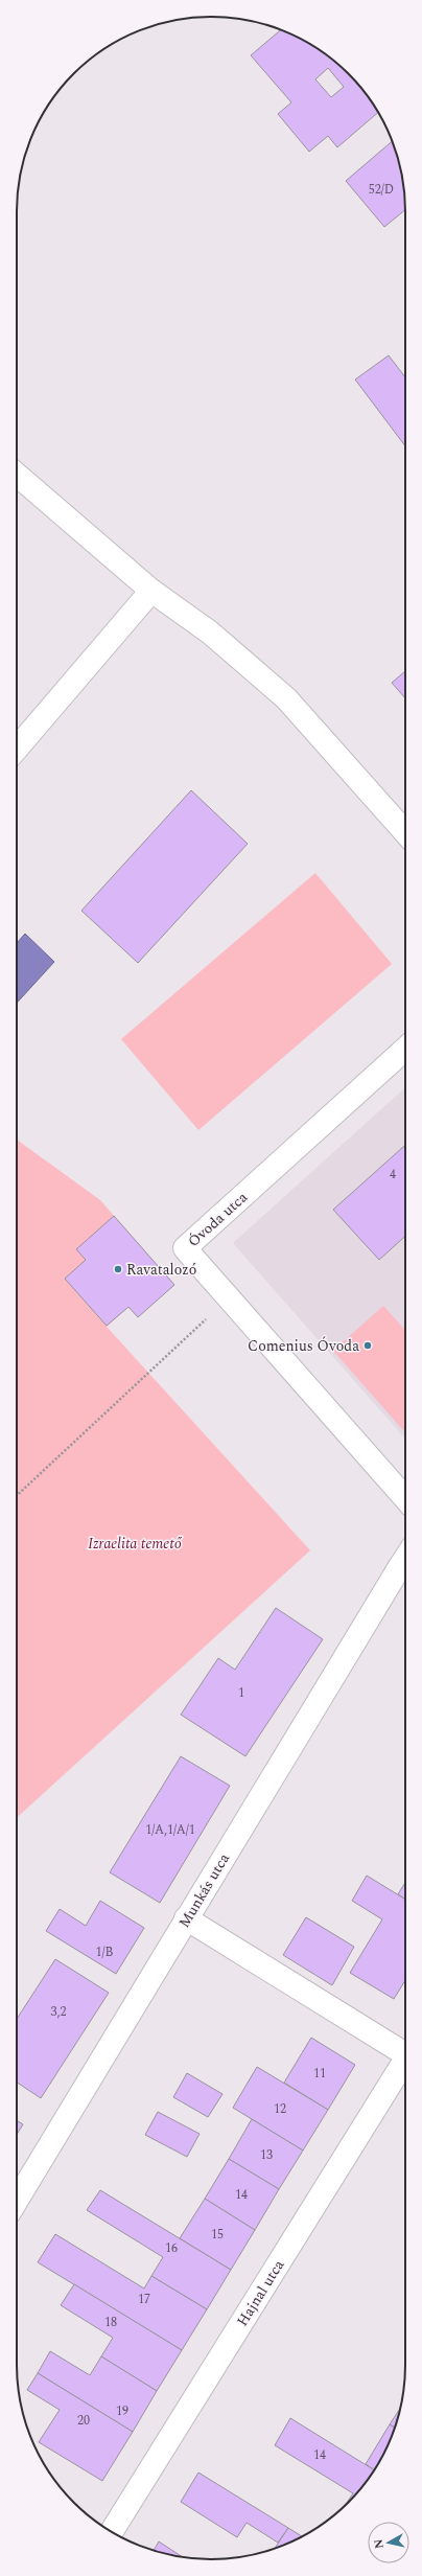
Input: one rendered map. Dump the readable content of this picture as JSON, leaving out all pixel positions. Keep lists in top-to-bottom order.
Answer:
{
  "streets": {
    "street": ["Óvoda utca", "Munkás utca", "Hajnal utca"]
  },
  "parks": ["Izraelita temető"],
  "places": ["Ravatalozó", "Comenius Óvoda"],
  "house_numbers": [
    "52/D",
    "4",
    "1",
    "1/A,1/A/1",
    "1/B",
    "3,2",
    "11",
    "12",
    "13",
    "14",
    "15",
    "16",
    "17",
    "18",
    "19",
    "20",
    "14"
  ],
  "north": "left"
}
